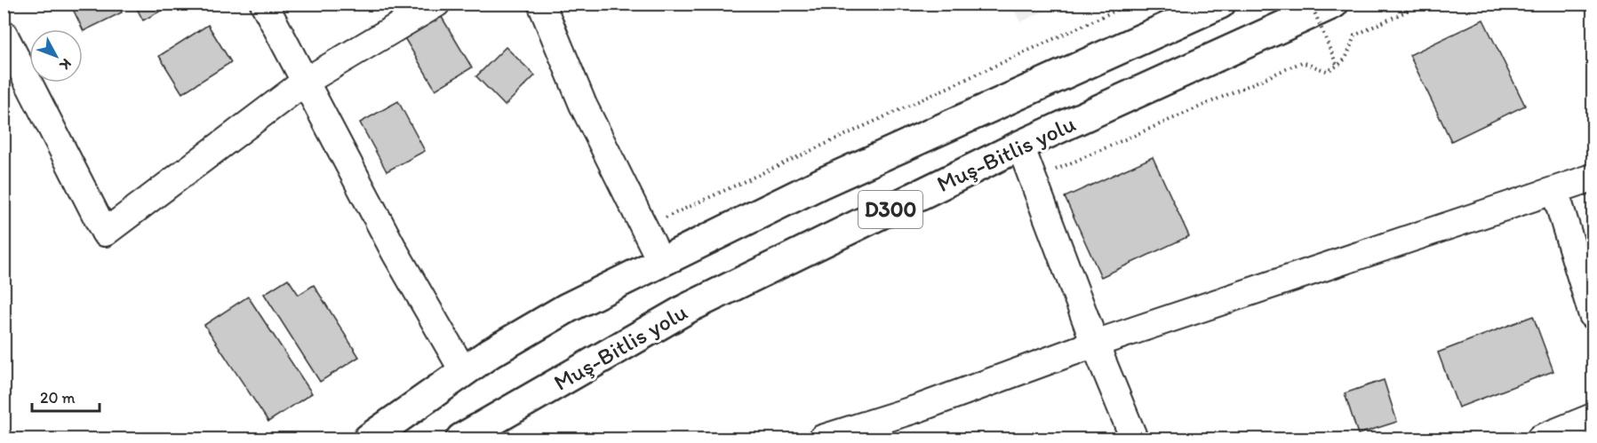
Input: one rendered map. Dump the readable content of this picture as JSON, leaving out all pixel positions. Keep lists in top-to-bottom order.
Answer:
{
  "streets": {
    "highway": ["Muş-Bitlis yolu", "D300"]
  },
  "scale_bar": "20 m",
  "north": "bottom right"
}
